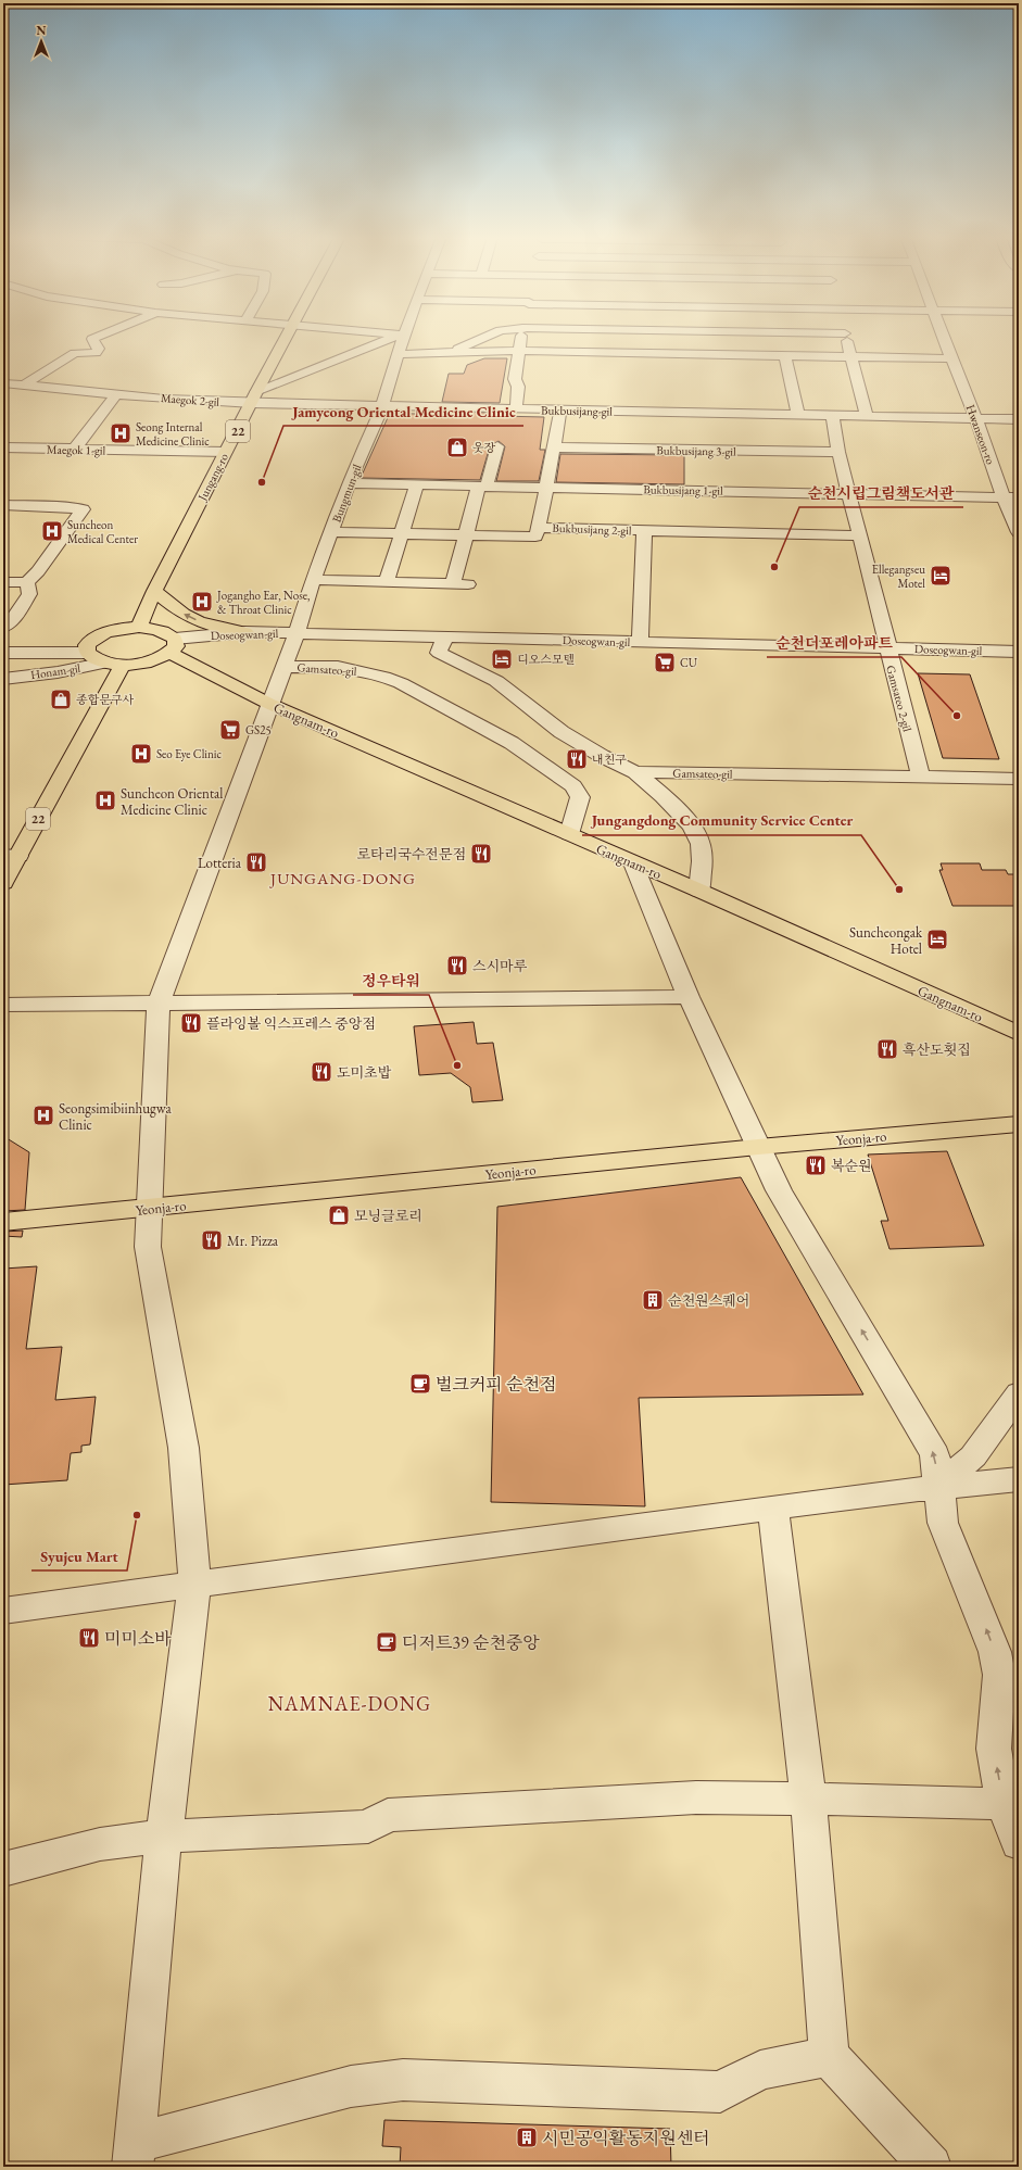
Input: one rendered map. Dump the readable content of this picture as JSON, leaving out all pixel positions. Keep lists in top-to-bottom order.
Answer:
{
  "streets": {
    "main road": [
      "22",
      "Jungang-ro",
      "Gangnam-ro",
      "Yeonja-ro"
    ],
    "street": [
      "Maegok 2-gil",
      "Bukbusijang-gil",
      "Hwanseon-ro",
      "Maegok 1-gil",
      "Bukbusijang 3-gil",
      "Bukbusijang 1-gil",
      "Bungmun-gil",
      "Bukbusijang 2-gil",
      "Doseogwan-gil",
      "Gamsateo-gil",
      "Honam-gil",
      "Gamsateo 2-gil"
    ]
  },
  "crossings": [
    ["Maegok 2-gil", "Bukbusijang-gil"],
    ["Maegok 2-gil", "Jungang-ro"],
    ["Bukbusijang-gil", "Hwanseon-ro"],
    ["Bukbusijang-gil", "Jungang-ro"],
    ["Bukbusijang-gil", "Bungmun-gil"],
    ["Bukbusijang-gil", "Gamsateo 2-gil"],
    ["22", "Honam-gil"],
    ["Hwanseon-ro", "Bukbusijang 1-gil"],
    ["Maegok 1-gil", "Jungang-ro"],
    ["Bukbusijang 3-gil", "Gamsateo 2-gil"],
    ["Jungang-ro", "Gangnam-ro"],
    ["Bukbusijang 1-gil", "Bungmun-gil"],
    ["Bukbusijang 1-gil", "Gamsateo 2-gil"],
    ["Bungmun-gil", "Bukbusijang 2-gil"],
    ["Bungmun-gil", "Doseogwan-gil"],
    ["Bungmun-gil", "Gamsateo-gil"],
    ["Bungmun-gil", "Gangnam-ro"],
    ["Bungmun-gil", "Yeonja-ro"],
    ["Bukbusijang 2-gil", "Gamsateo 2-gil"],
    ["Doseogwan-gil", "Gamsateo-gil"],
    ["Doseogwan-gil", "Gamsateo 2-gil"],
    ["Doseogwan-gil", "Gangnam-ro"],
    ["Gamsateo-gil", "Gamsateo 2-gil"],
    ["Gamsateo-gil", "Gangnam-ro"]
  ],
  "districts": ["JUNGANG-DONG", "NAMNAE-DONG"],
  "places": {
    "hospital": [
      "Seong Internal Medicine Clinic",
      "Suncheon Medical Center",
      "Jogangho Ear, Nose, & Throat Clinic",
      "Seo Eye Clinic",
      "Suncheon Oriental Medicine Clinic",
      "Seongsimibiinhugwa Clinic"
    ],
    "shop": ["웃장", "종합문구사", "모닝글로리"],
    "other": [
      "Jamyeong Oriental Medicine Clinic",
      "순천시립그림책도서관",
      "순천더포레아파트",
      "Jungangdong Community Service Center",
      "정우타워",
      "Syujeu Mart"
    ],
    "hotel": ["Ellegangseu Motel", "디오스모텔", "Suncheongak Hotel"],
    "supermarket": ["CU", "GS25"],
    "restaurant": [
      "내친구",
      "로타리국수전문점",
      "Lotteria",
      "스시마루",
      "플라잉볼 익스프레스 중앙점",
      "흑산도횟집",
      "도미초밥",
      "복순원",
      "Mr. Pizza",
      "미미소바"
    ],
    "building": ["순천원스퀘어", "시민공익활동지원센터"],
    "cafe": ["벌크커피 순천점", "디저트39 순천중앙"]
  },
  "north": "top"
}
